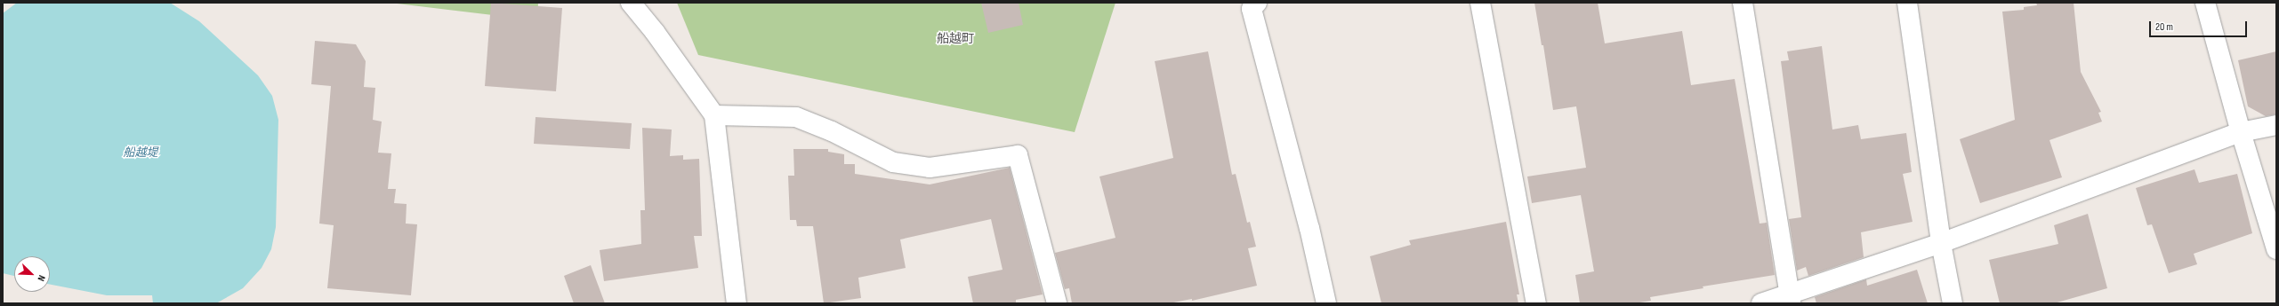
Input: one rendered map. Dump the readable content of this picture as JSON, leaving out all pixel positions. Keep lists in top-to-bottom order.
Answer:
{
  "districts": ["船越町"],
  "water": ["船越堤"],
  "scale_bar": "20 m",
  "north": "bottom right"
}
